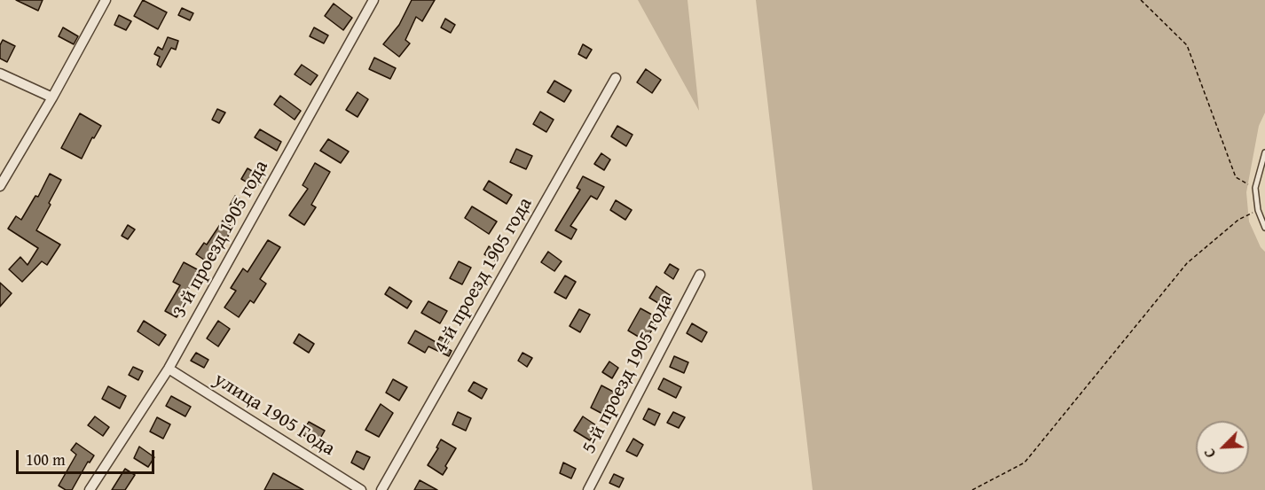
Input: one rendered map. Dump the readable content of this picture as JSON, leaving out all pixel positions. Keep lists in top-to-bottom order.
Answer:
{
  "streets": {
    "street": [
      "3-й проезд 1905 года",
      "4-й проезд 1905 года",
      "5-й проезд 1905 года",
      "улица 1905 Года"
    ]
  },
  "crossings": [
    ["3-й проезд 1905 года", "улица 1905 Года"]
  ],
  "scale_bar": "100 m",
  "north": "bottom left"
}
